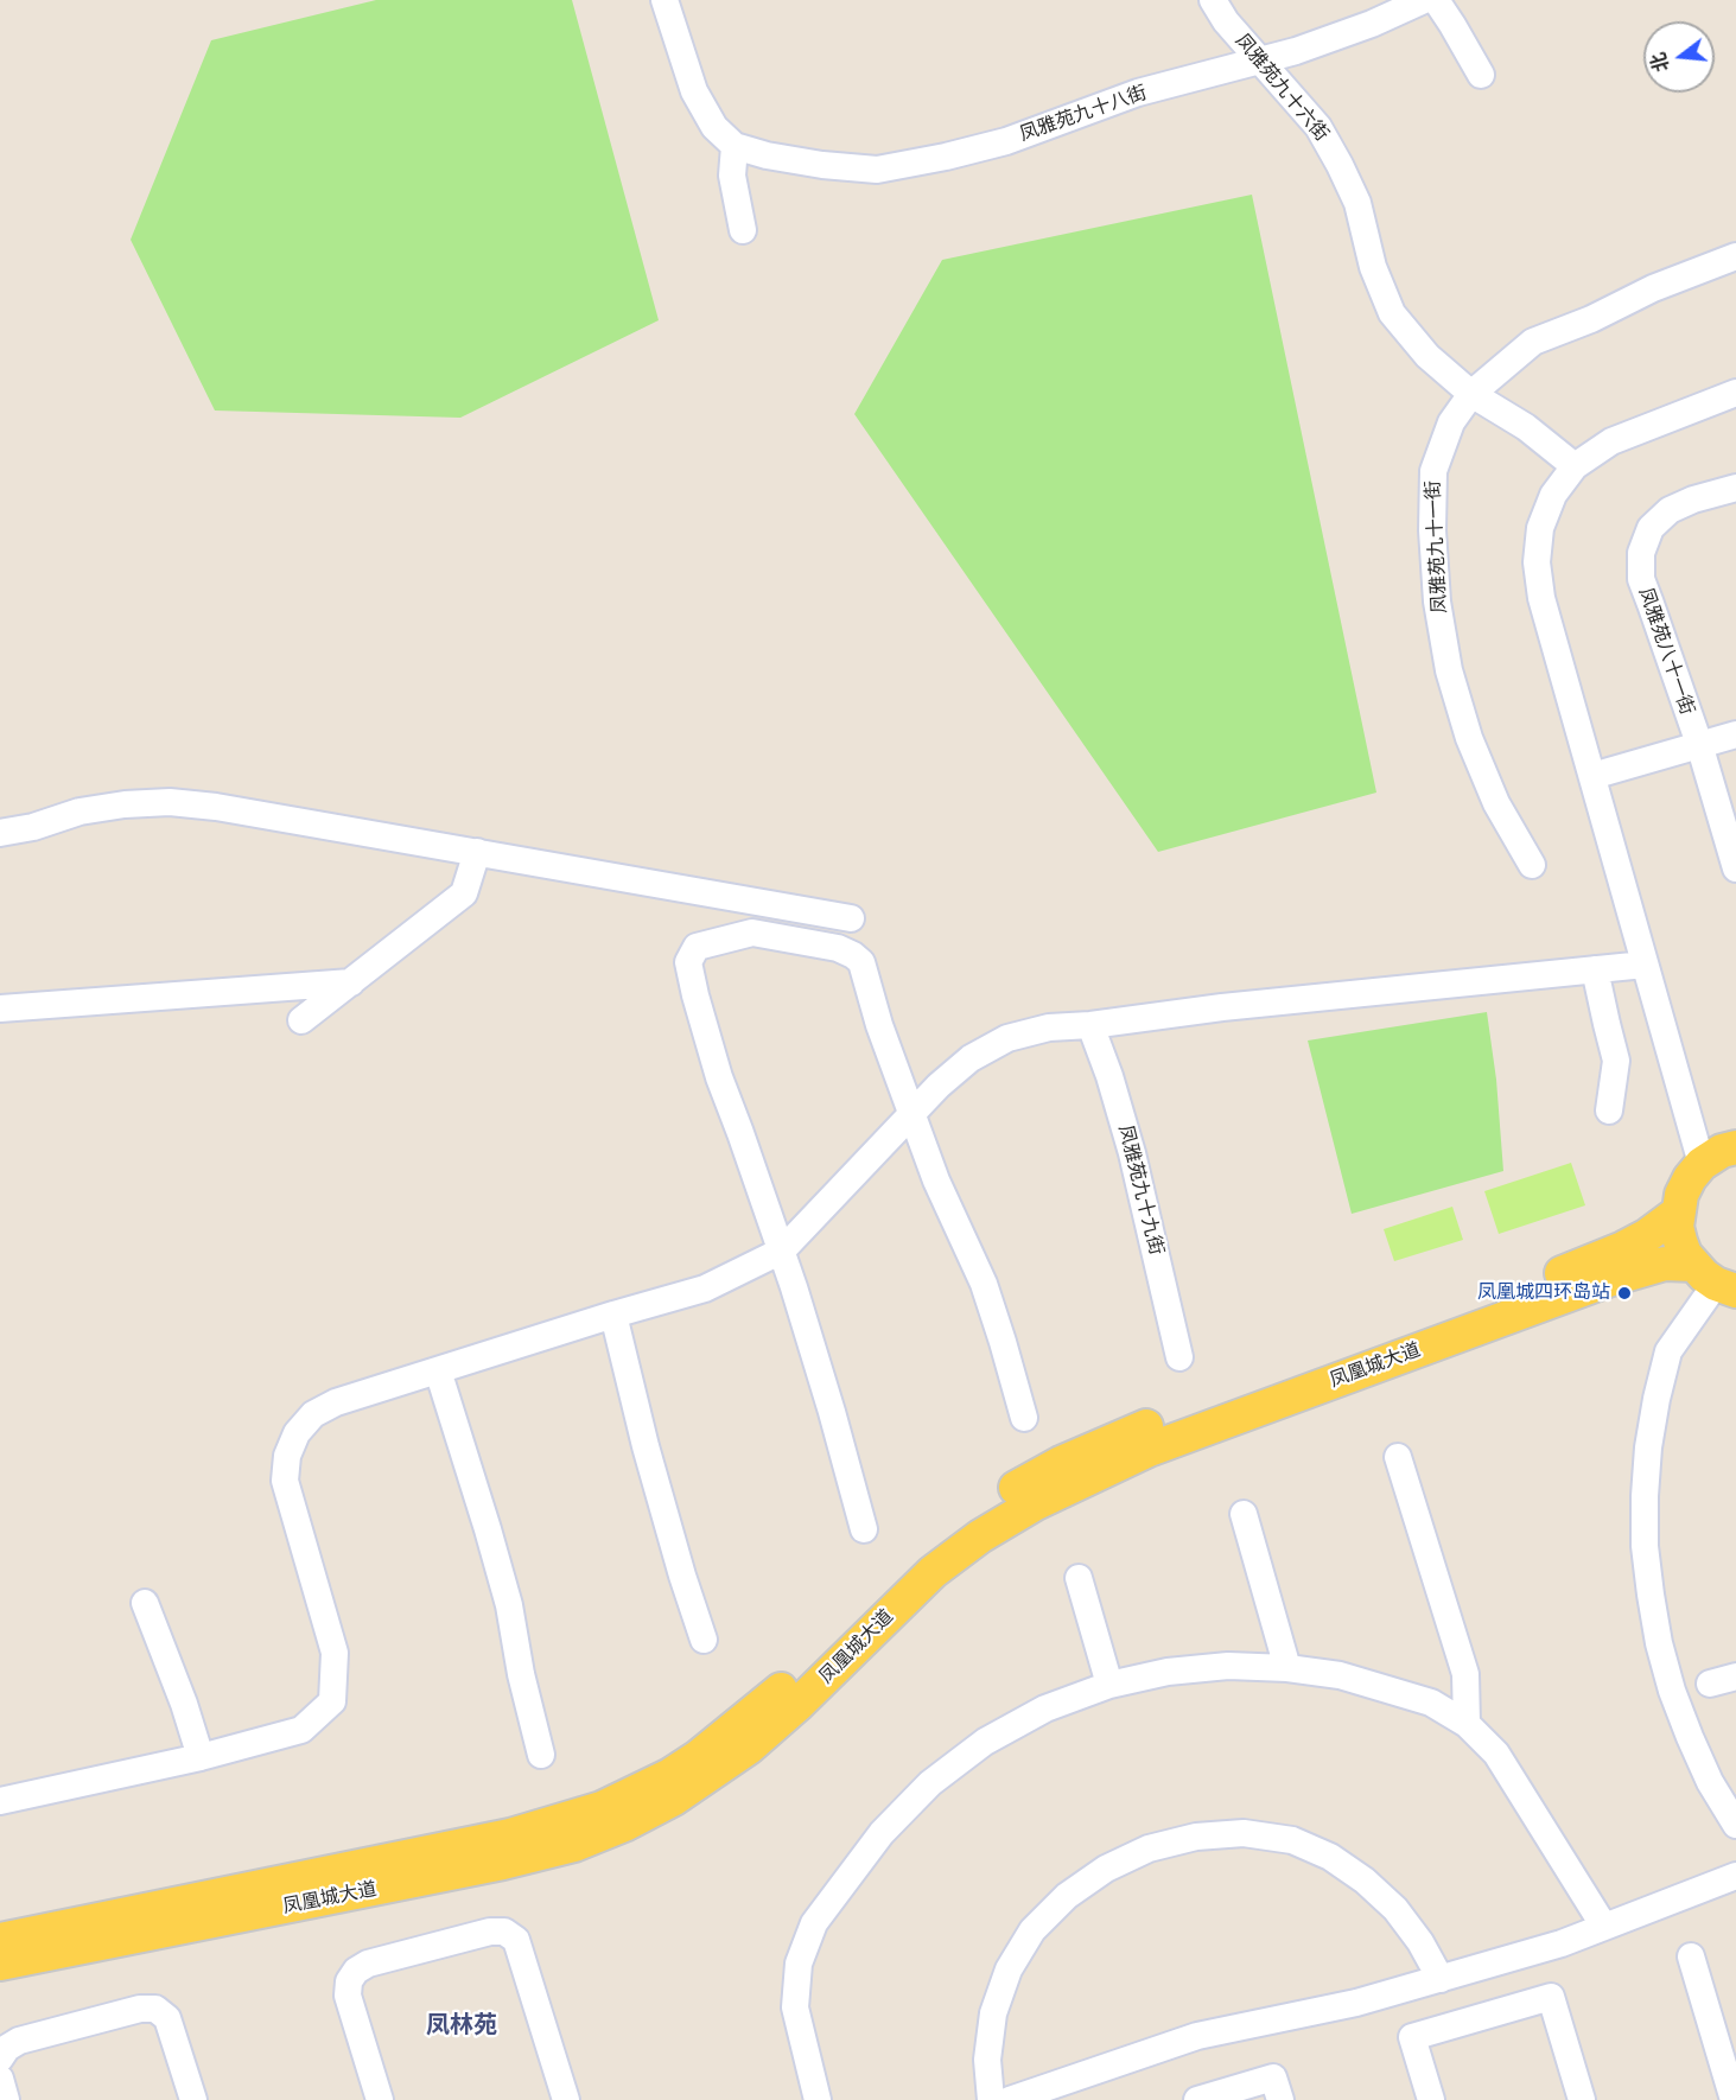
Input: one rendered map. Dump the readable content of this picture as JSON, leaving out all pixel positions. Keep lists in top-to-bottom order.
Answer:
{
  "streets": {
    "main road": ["凤凰城大道"],
    "street": [
      "凤雅苑九十六街",
      "凤雅苑九十八街",
      "凤雅苑九十一街",
      "凤雅苑八十一街",
      "凤雅苑九十九街"
    ]
  },
  "crossings": [
    ["凤雅苑九十六街", "凤雅苑九十八街"],
    ["凤雅苑九十六街", "凤雅苑九十一街"]
  ],
  "districts": ["凤林苑"],
  "places": ["凤凰城四环岛站"],
  "north": "left"
}
